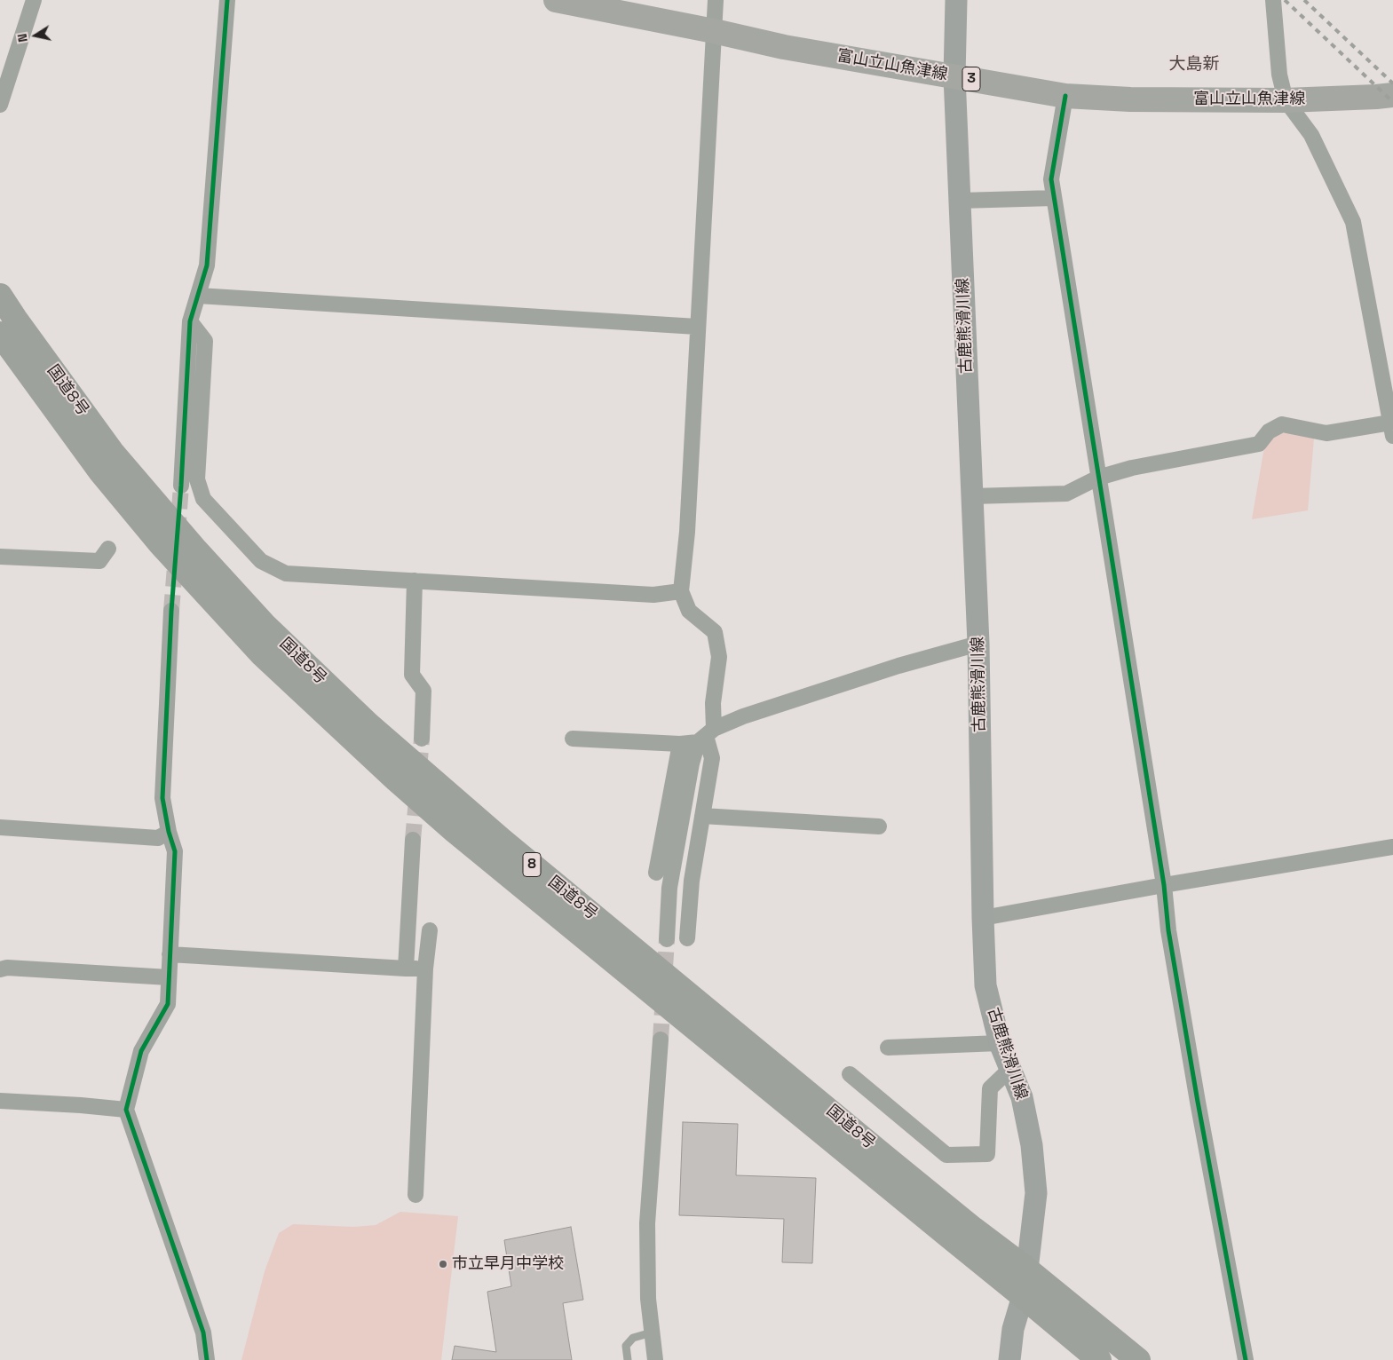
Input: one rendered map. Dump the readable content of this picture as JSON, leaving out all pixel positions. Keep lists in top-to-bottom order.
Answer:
{
  "streets": {
    "highway": ["国道8号", "8"],
    "main road": ["富山立山魚津線", "3", "古鹿熊滑川線"]
  },
  "crossings": [
    ["富山立山魚津線", "古鹿熊滑川線"],
    ["古鹿熊滑川線", "国道8号"]
  ],
  "districts": ["大島新"],
  "places": ["市立早月中学校"],
  "north": "left"
}
